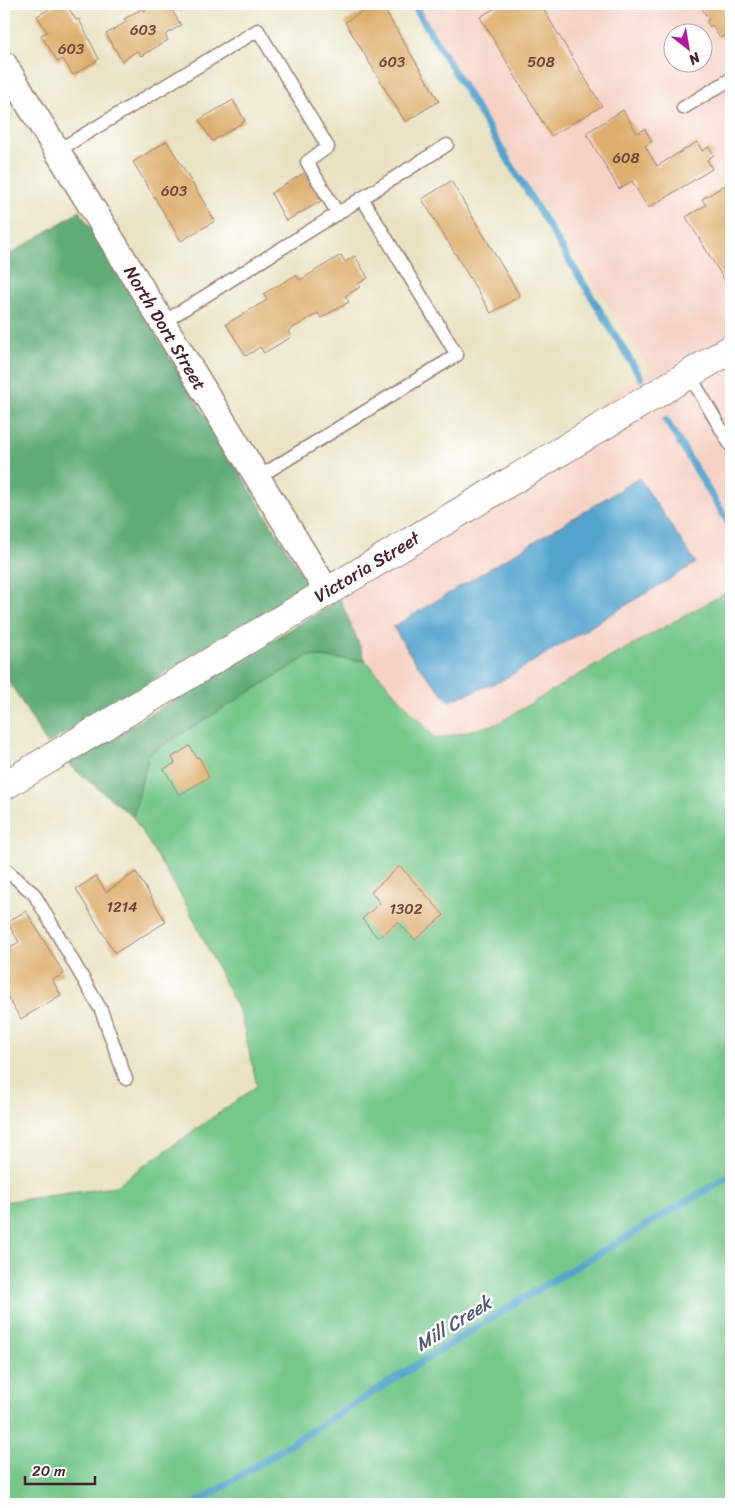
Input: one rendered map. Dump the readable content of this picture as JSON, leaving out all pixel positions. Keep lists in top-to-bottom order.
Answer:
{
  "streets": {
    "street": ["North Dort Street", "Victoria Street"]
  },
  "crossings": [
    ["North Dort Street", "Victoria Street"]
  ],
  "water": ["Mill Creek"],
  "house_numbers": [
    "603",
    "603",
    "603",
    "508",
    "608",
    "603",
    "1214",
    "1302"
  ],
  "scale_bar": "20 m",
  "north": "bottom right"
}
